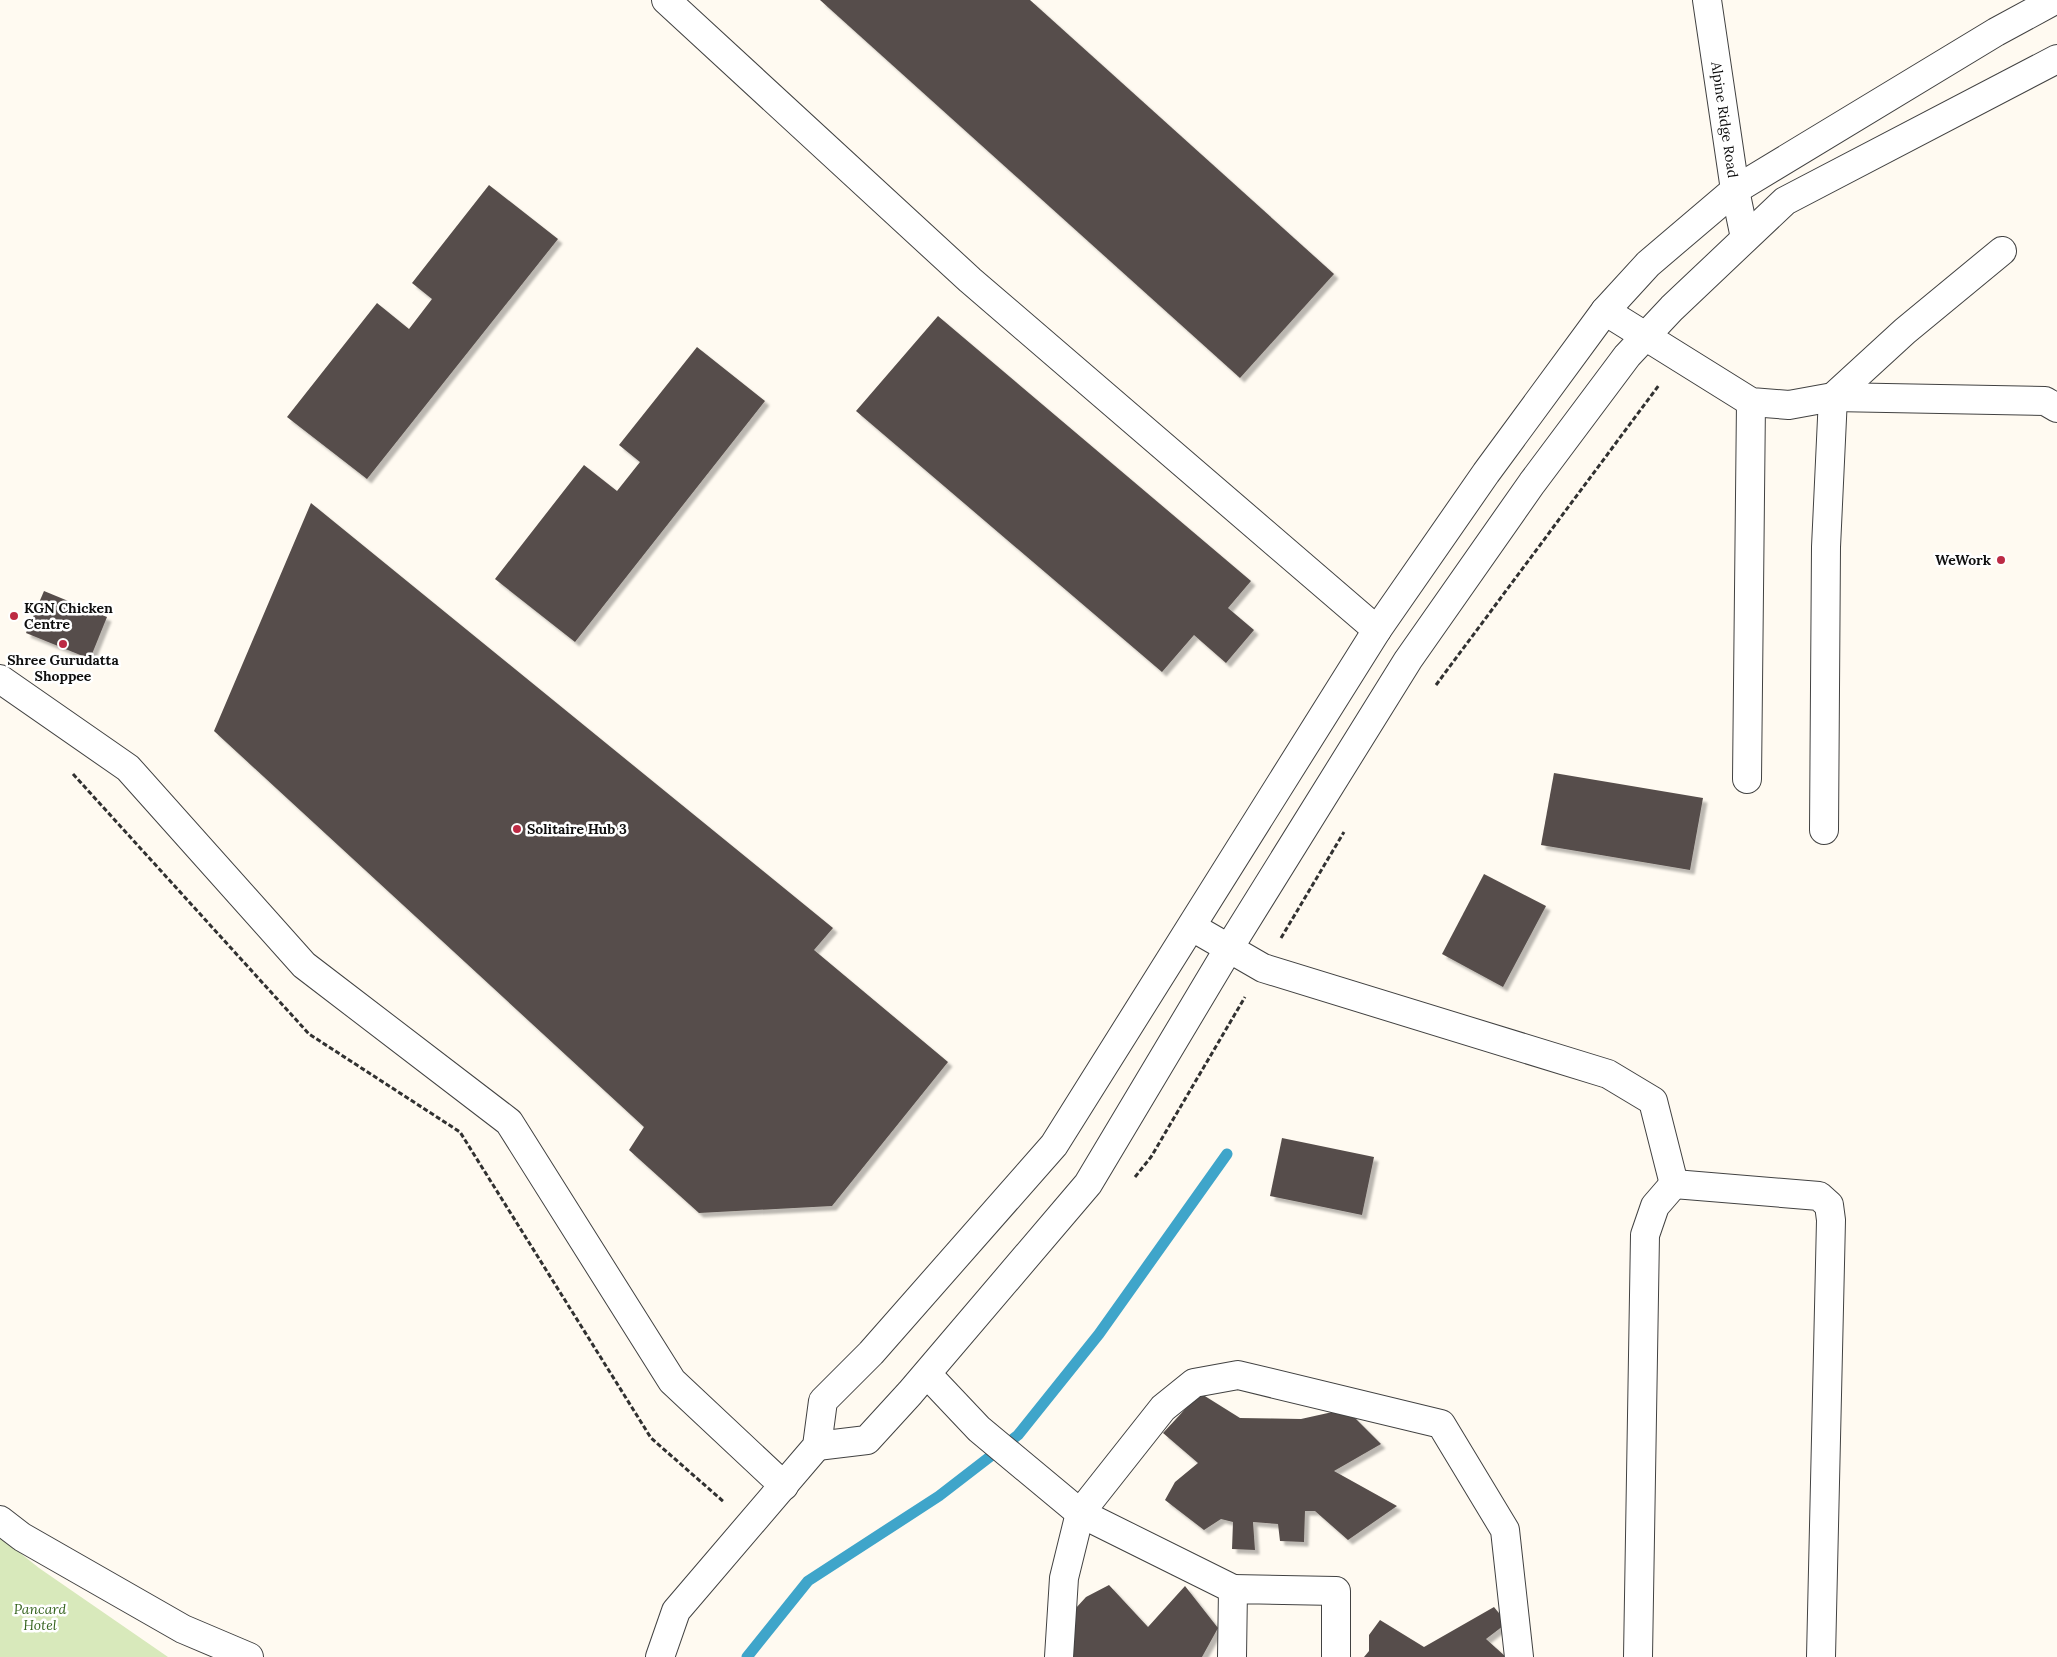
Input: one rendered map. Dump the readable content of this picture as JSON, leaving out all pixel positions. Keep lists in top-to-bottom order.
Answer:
{
  "streets": {
    "street": ["Alpine Ridge Road"]
  },
  "parks": ["Pancard Hotel"],
  "places": [
    "WeWork",
    "KGN Chicken Centre",
    "Shree Gurudatta Shoppee",
    "Solitaire Hub 3"
  ]
}
